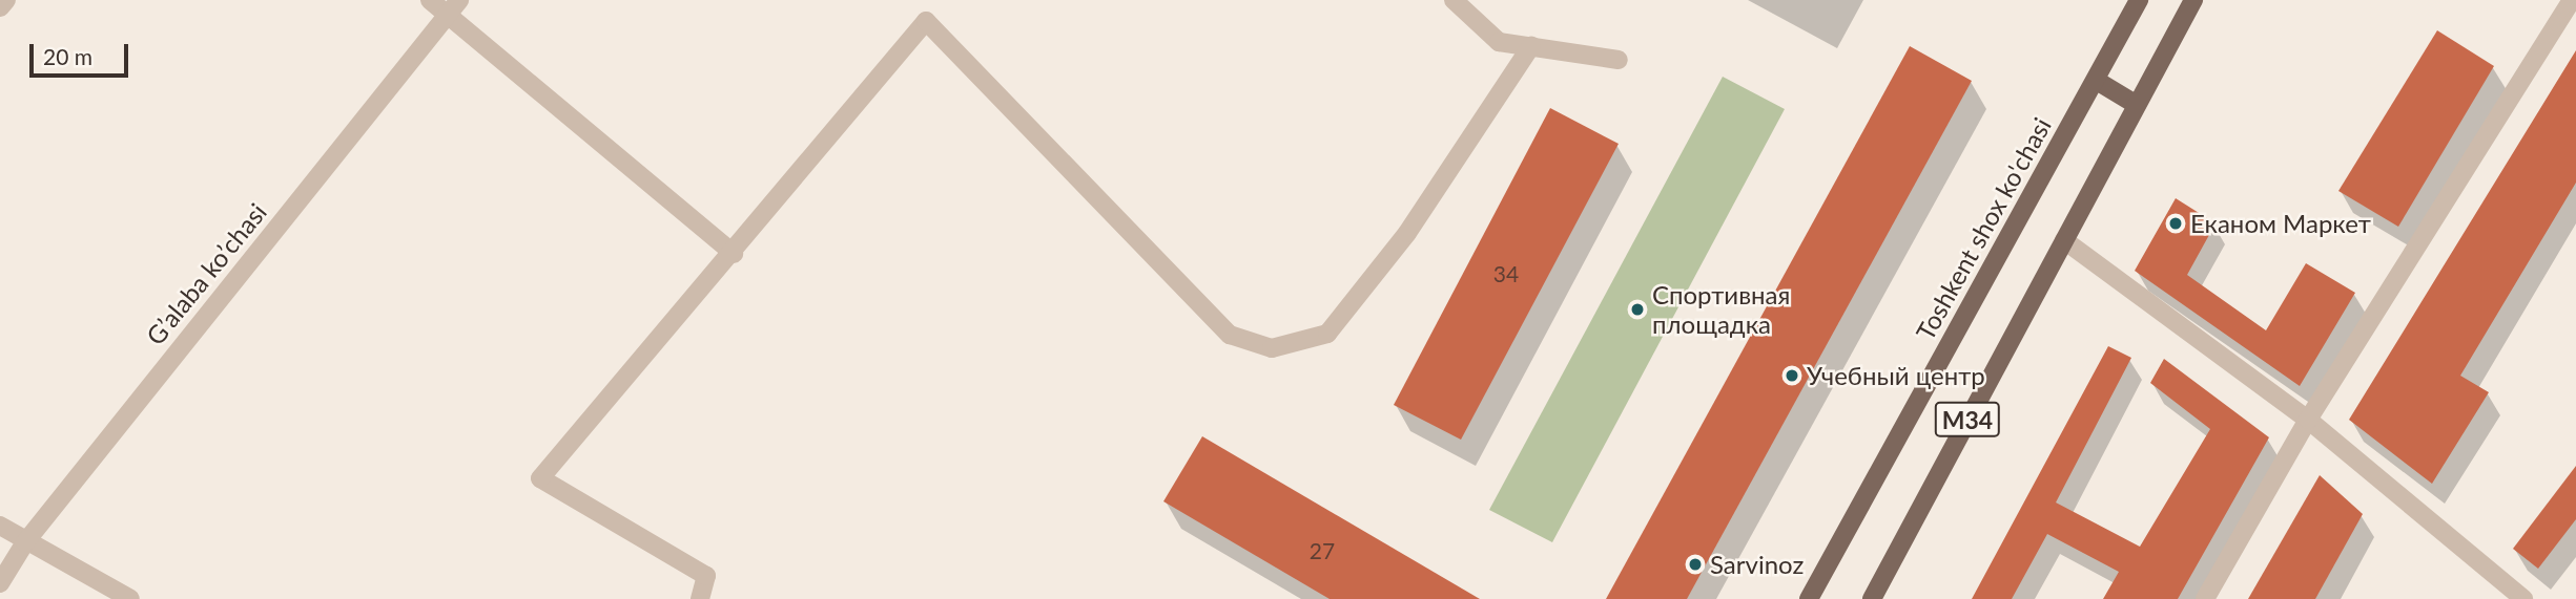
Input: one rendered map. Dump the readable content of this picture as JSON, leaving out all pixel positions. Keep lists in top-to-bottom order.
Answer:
{
  "streets": {
    "main road": ["Toshkent shox ko'chasi", "M34"],
    "street": ["G’alaba ko’chasi"]
  },
  "places": [
    "Еканом Маркет",
    "Спортивная площадка",
    "Учебный центр",
    "Sarvinoz"
  ],
  "house_numbers": ["34", "27"],
  "scale_bar": "20 m"
}
